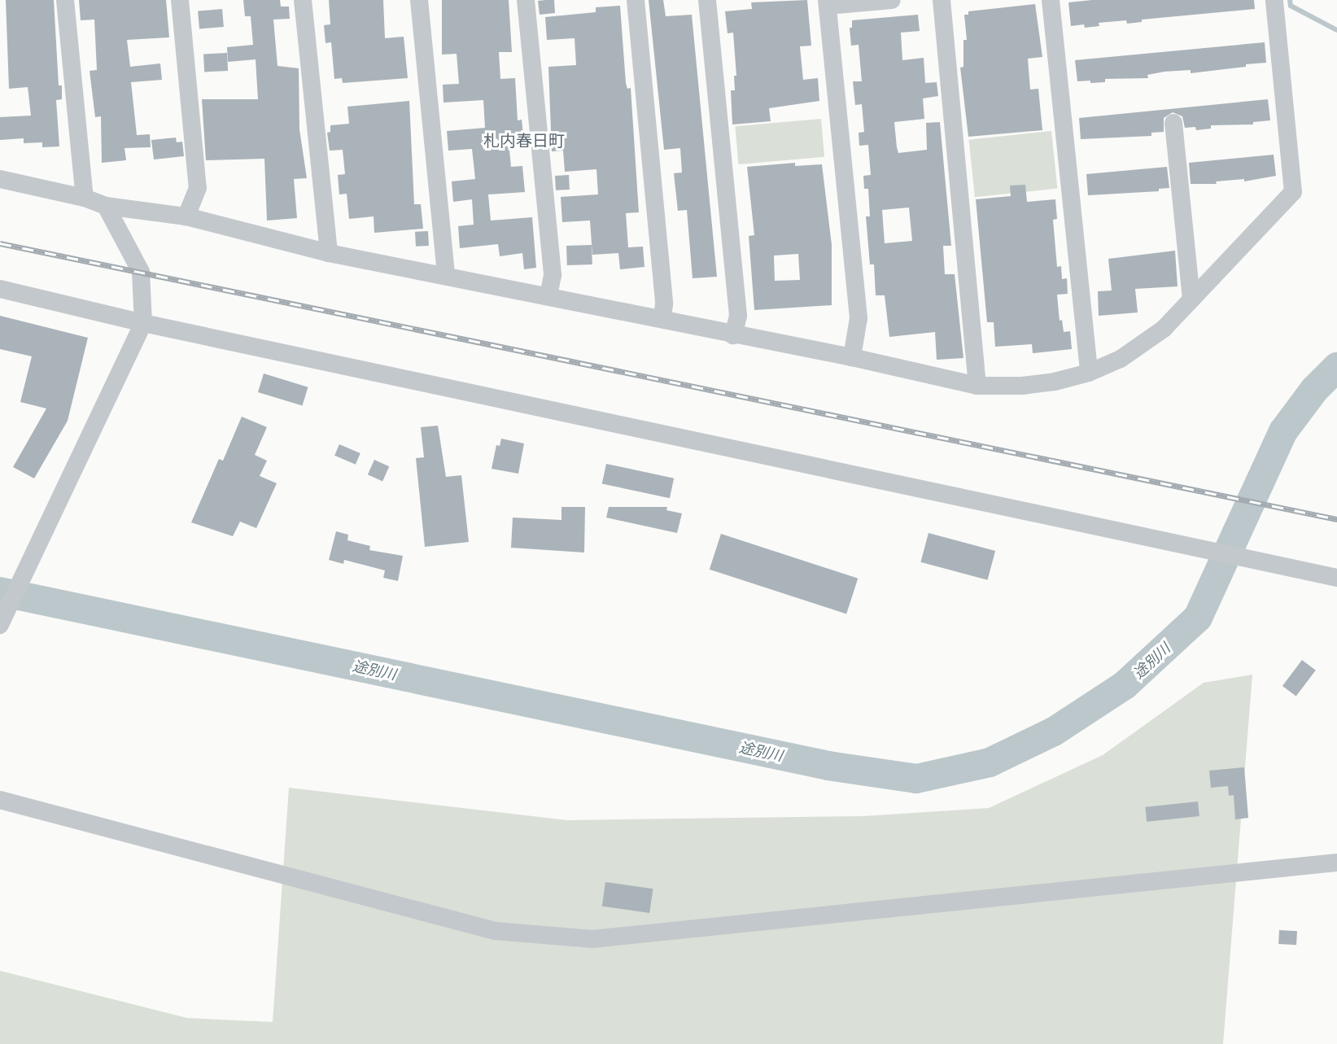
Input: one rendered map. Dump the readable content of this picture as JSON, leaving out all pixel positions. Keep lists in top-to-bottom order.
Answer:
{
  "districts": ["札内春日町"],
  "water": ["途別川"]
}
